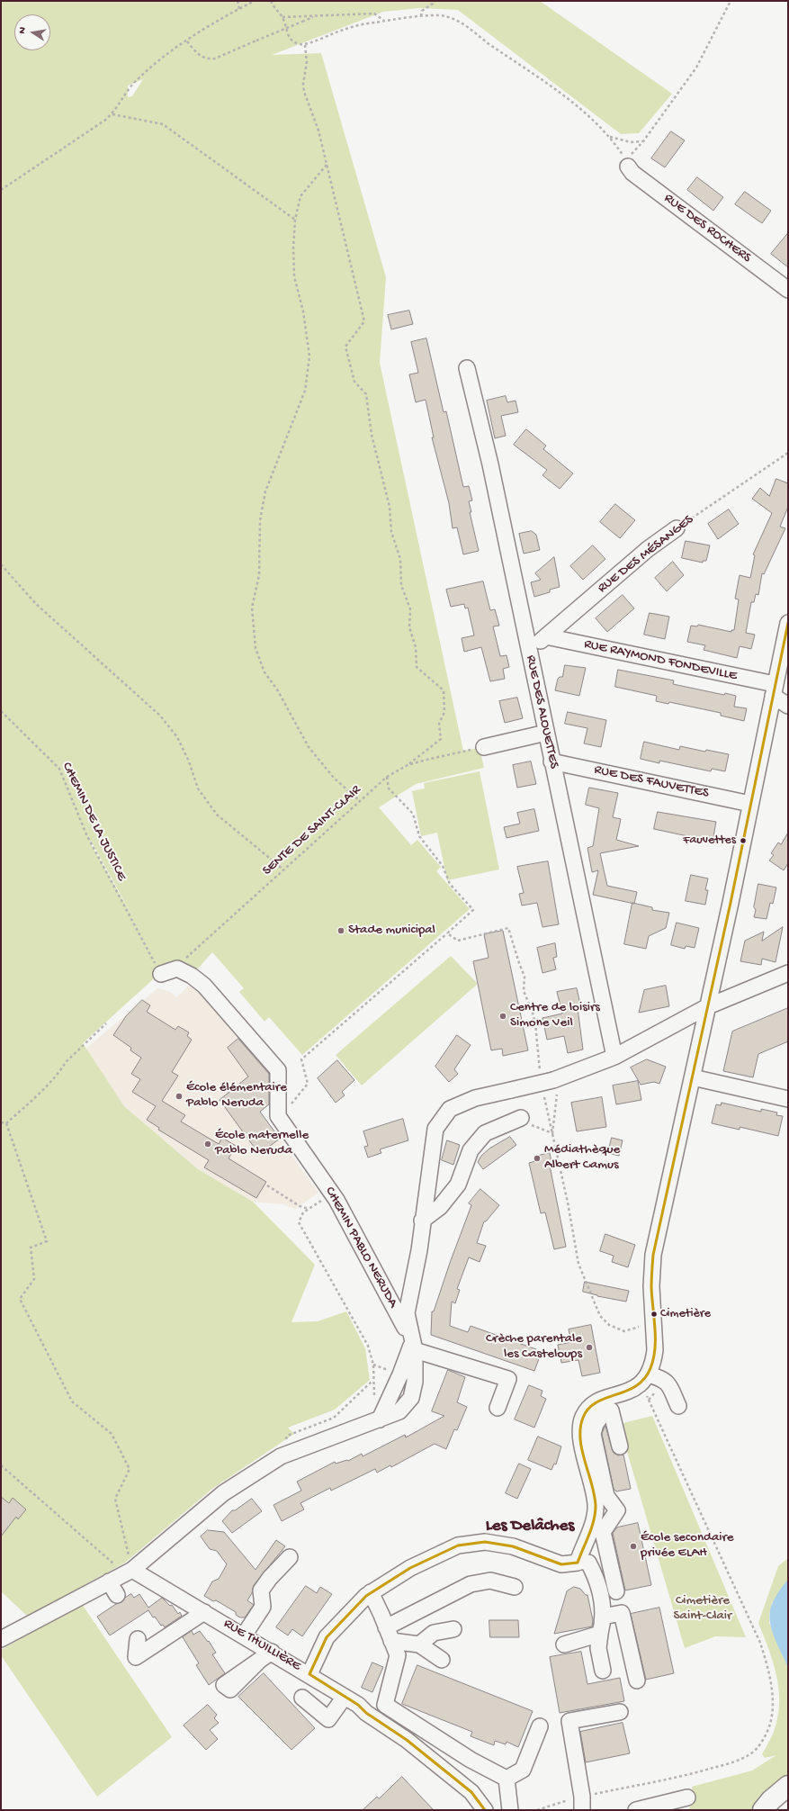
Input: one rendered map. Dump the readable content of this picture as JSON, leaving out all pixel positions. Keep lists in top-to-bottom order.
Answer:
{
  "streets": {
    "street": [
      "RUE DES ROCHERS",
      "RUE DES MÉSANGES",
      "RUE RAYMOND FONDEVILLE",
      "RUE DES ALOUETTES",
      "RUE DES FAUVETTES",
      "CHEMIN PABLO NERUDA",
      "RUE THUILLIÈRE"
    ],
    "path": ["CHEMIN DE LA JUSTICE", "SENTE DE SAINT-CLAIR"]
  },
  "crossings": [
    ["RUE DES MÉSANGES", "RUE RAYMOND FONDEVILLE"],
    ["RUE DES MÉSANGES", "RUE DES ALOUETTES"],
    ["RUE DES ALOUETTES", "RUE DES FAUVETTES"]
  ],
  "districts": ["Les Delâches"],
  "parks": ["Cimetière Saint-Clair"],
  "places": [
    "Fauvettes",
    "Stade municipal",
    "Centre de loisirs Simone Veil",
    "École élémentaire Pablo Neruda",
    "École maternelle Pablo Neruda",
    "Médiathèque Albert Camus",
    "Cimetière",
    "Crèche parentale les Casteloups",
    "École secondaire privée ELAH"
  ],
  "north": "left"
}
